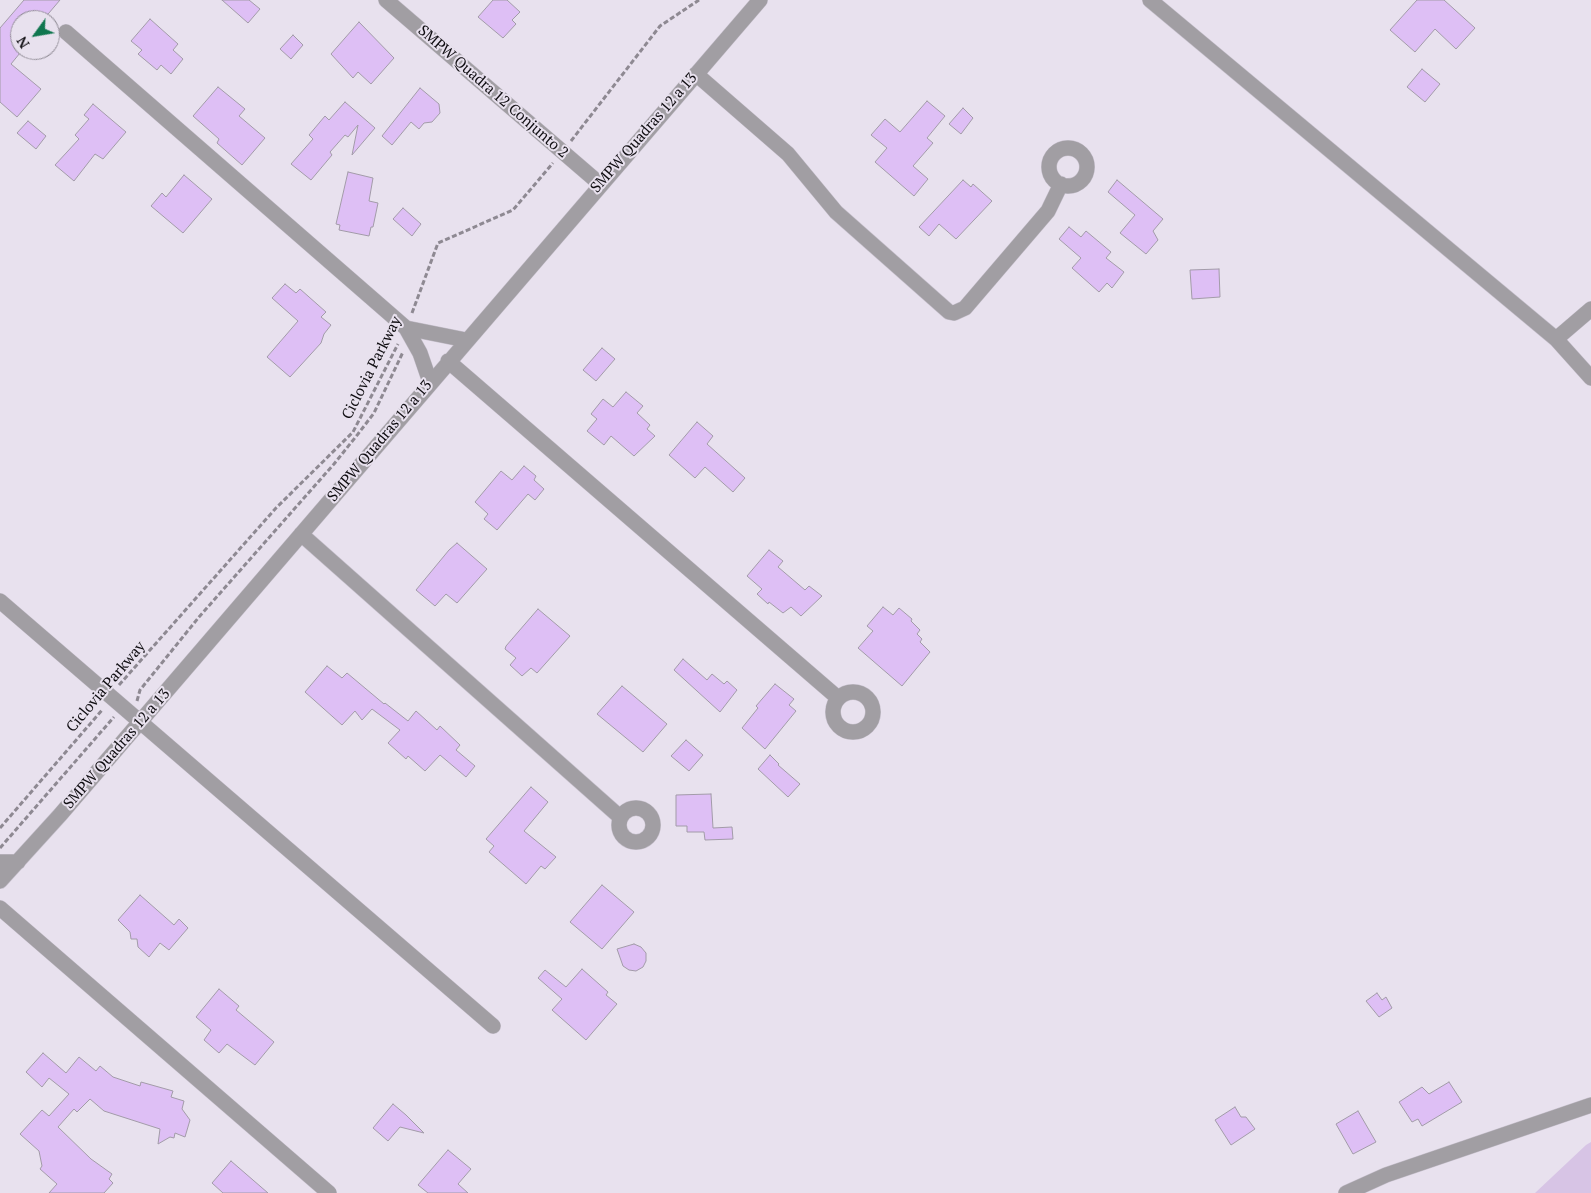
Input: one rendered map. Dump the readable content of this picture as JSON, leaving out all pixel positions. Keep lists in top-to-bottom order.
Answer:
{
  "streets": {
    "street": ["SMPW Quadra 12 Conjunto 2", "SMPW Quadras 12 a 13"],
    "path": ["Ciclovia Parkway"]
  },
  "crossings": [
    ["SMPW Quadra 12 Conjunto 2", "SMPW Quadras 12 a 13"],
    ["SMPW Quadra 12 Conjunto 2", "Ciclovia Parkway"]
  ],
  "north": "bottom left"
}
